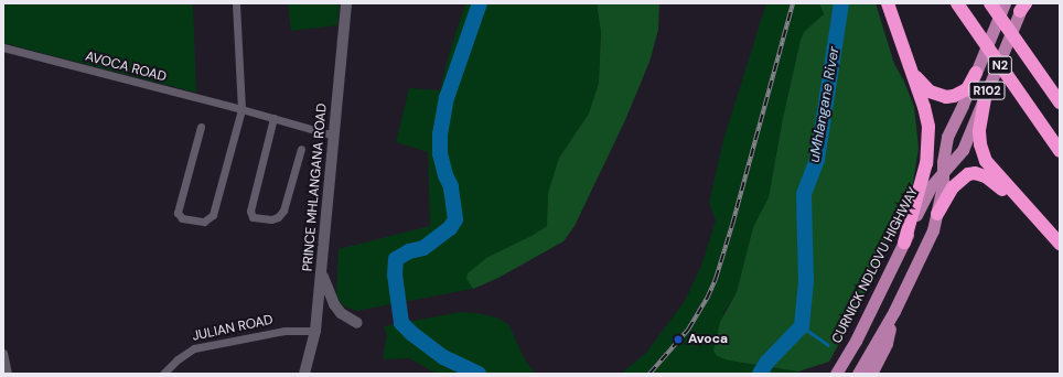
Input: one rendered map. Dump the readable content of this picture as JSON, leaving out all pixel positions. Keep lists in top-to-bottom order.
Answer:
{
  "streets": {
    "highway": ["N2"],
    "main road": ["R102", "CURNICK NDLOVU HIGHWAY"],
    "street": ["AVOCA ROAD", "PRINCE MHLANGANA ROAD", "JULIAN ROAD"]
  },
  "crossings": [
    ["AVOCA ROAD", "PRINCE MHLANGANA ROAD"],
    ["PRINCE MHLANGANA ROAD", "JULIAN ROAD"]
  ],
  "water": ["uMhlangane River"],
  "places": ["Avoca"]
}
